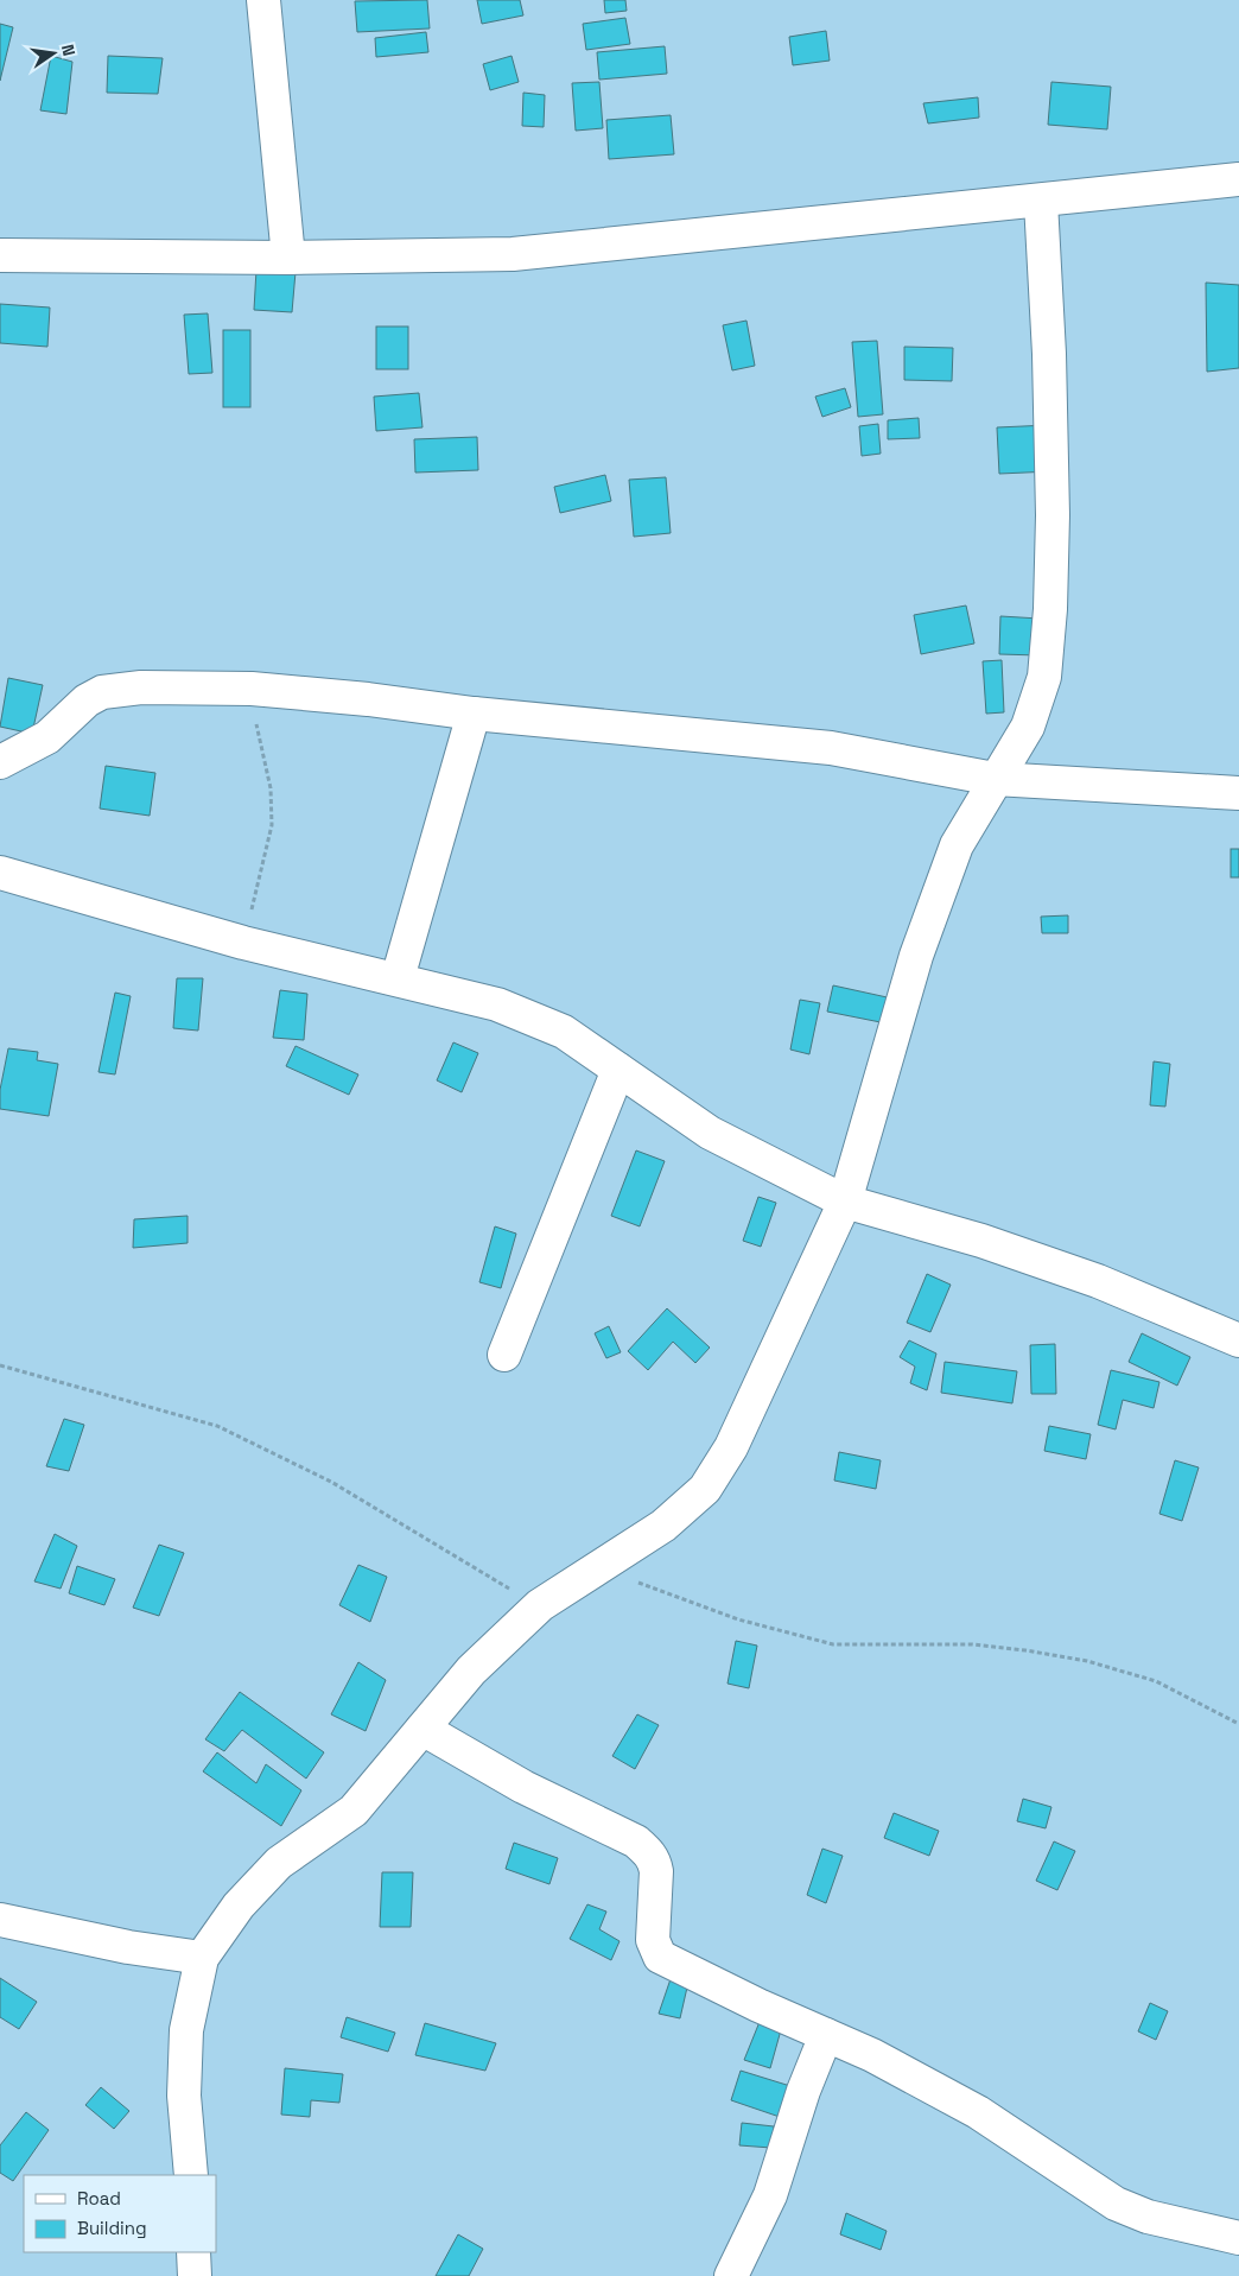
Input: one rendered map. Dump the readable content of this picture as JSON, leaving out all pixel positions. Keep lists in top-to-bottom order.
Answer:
{
  "legend": ["Road", "Building"],
  "north": "right"
}
